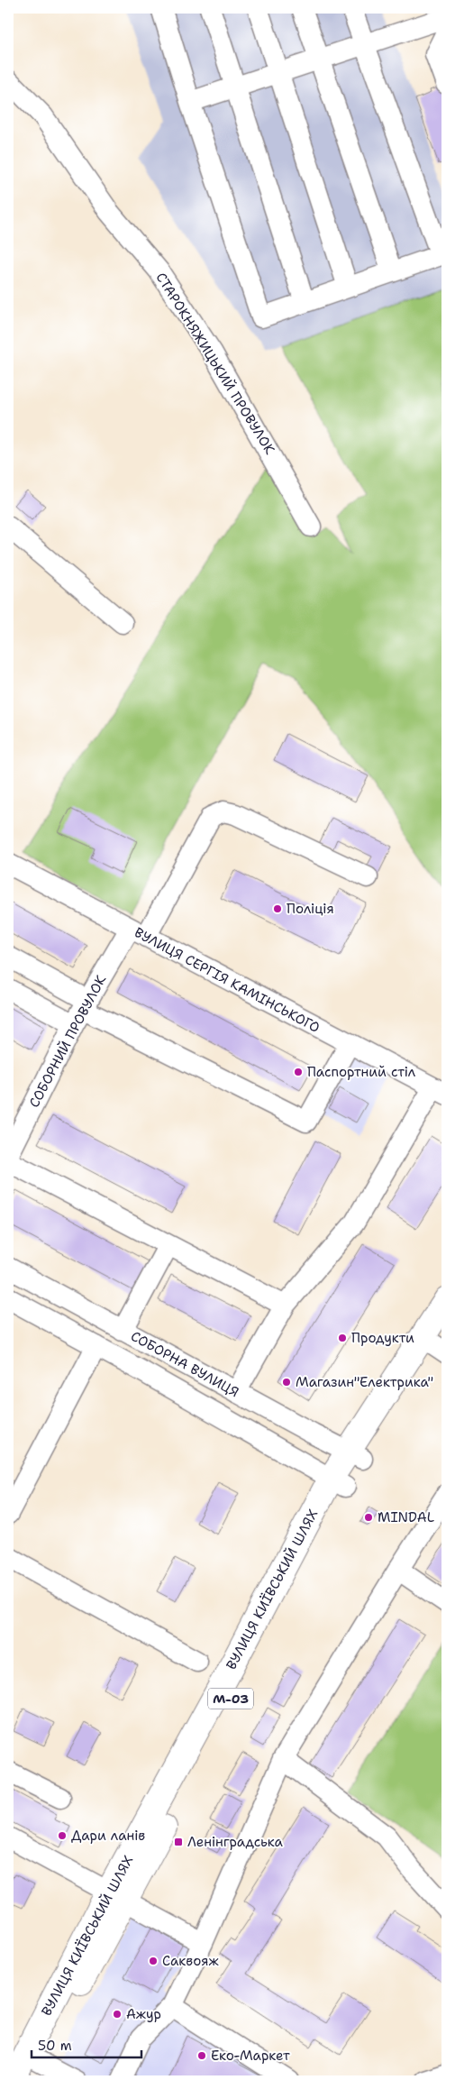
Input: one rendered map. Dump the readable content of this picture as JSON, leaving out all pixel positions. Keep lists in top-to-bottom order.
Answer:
{
  "streets": {
    "highway": ["ВУЛИЦЯ КИЇВСЬКИЙ ШЛЯХ", "М-03"],
    "street": [
      "СТАРОКНЯЖИЦЬКИЙ ПРОВУЛОК",
      "ВУЛИЦЯ СЕРГІЯ КАМІНСЬКОГО",
      "СОБОРНИЙ ПРОВУЛОК",
      "СОБОРНА ВУЛИЦЯ"
    ]
  },
  "crossings": [
    ["ВУЛИЦЯ СЕРГІЯ КАМІНСЬКОГО", "СОБОРНИЙ ПРОВУЛОК"],
    ["СОБОРНА ВУЛИЦЯ", "ВУЛИЦЯ КИЇВСЬКИЙ ШЛЯХ"]
  ],
  "places": {
    "other": [
      "Поліція",
      "Паспортний стіл",
      "Продукти",
      "Магазин\"Електрика\"",
      "MINDAL",
      "Дари ланів",
      "Саквояж",
      "Ажур",
      "Еко-Маркет"
    ],
    "transit": ["Ленінградська"]
  },
  "scale_bar": "50 m"
}
